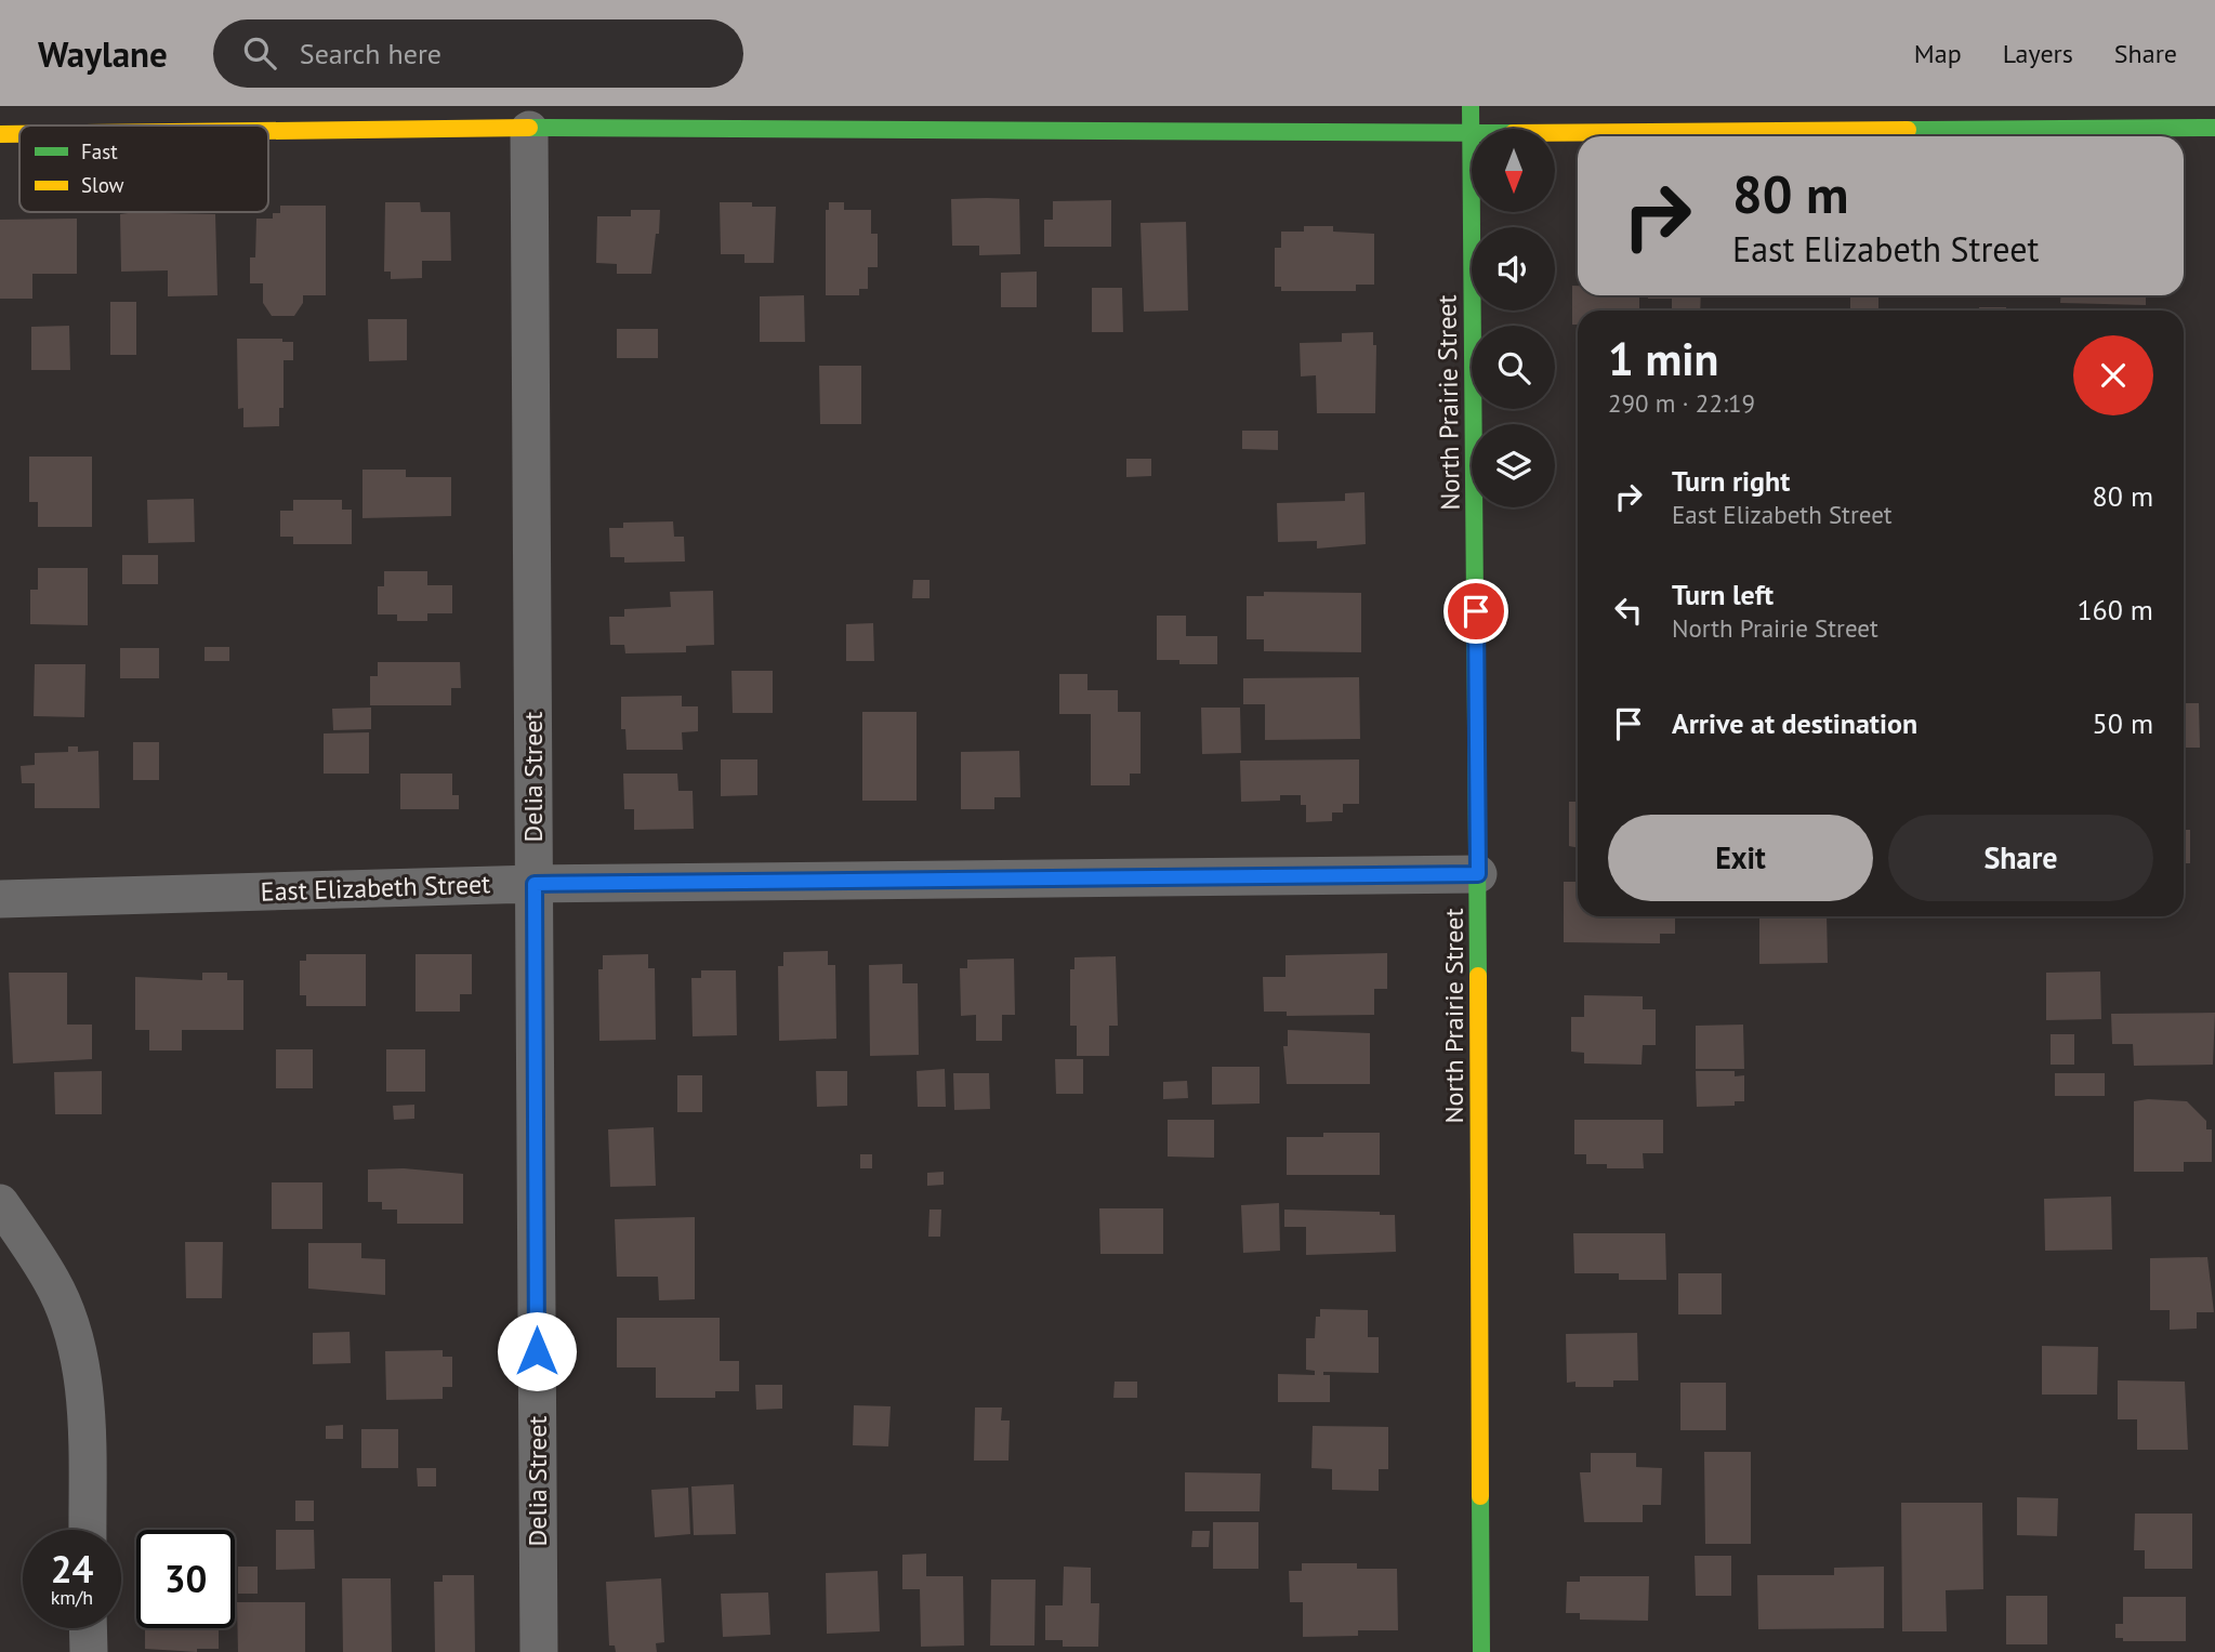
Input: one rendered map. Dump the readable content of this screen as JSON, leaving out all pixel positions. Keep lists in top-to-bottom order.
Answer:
{
  "streets": {
    "street": ["North Prairie Street", "Delia Street", "East Elizabeth Street"]
  },
  "crossings": [
    ["North Prairie Street", "East Elizabeth Street"],
    ["Delia Street", "East Elizabeth Street"]
  ],
  "legend": ["Fast", "Slow"],
  "north": "bottom",
  "page": {
    "header": "Waylane",
    "search": "Search here",
    "nav": ["Map", "Layers", "Share"],
    "turn": ["80 m", "East Elizabeth Street"],
    "heading": ["1 min", "290 m · 22:19"],
    "list": [
      {
        "name": "Turn right",
        "note": "East Elizabeth Street",
        "value": "80 m"
      },
      {
        "name": "Turn left",
        "note": "North Prairie Street",
        "value": "160 m"
      },
      {
        "name": "Arrive at destination",
        "value": "50 m"
      }
    ],
    "buttons": ["Exit", "Share"],
    "speed": "24 km/h",
    "limit": "30"
  }
}
